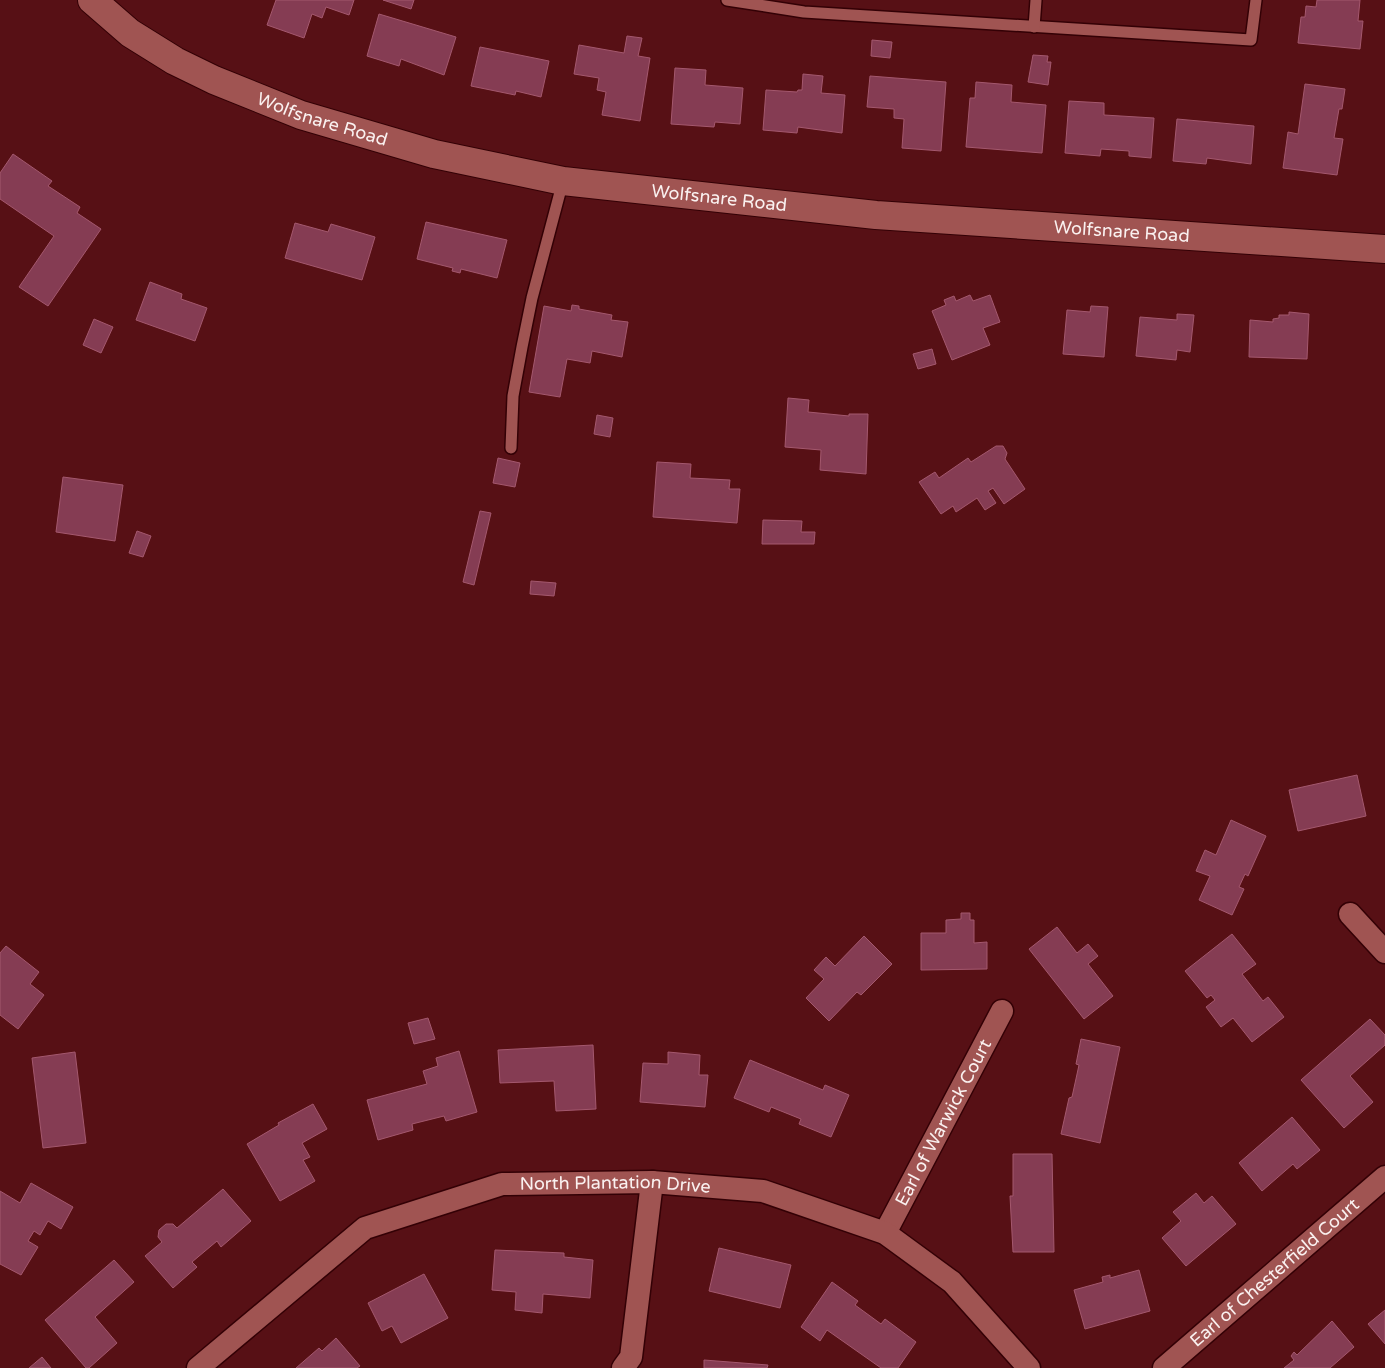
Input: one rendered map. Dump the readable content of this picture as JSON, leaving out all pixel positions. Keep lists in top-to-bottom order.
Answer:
{
  "streets": {
    "street": [
      "Wolfsnare Road",
      "Earl of Warwick Court",
      "North Plantation Drive",
      "Earl of Chesterfield Court"
    ]
  },
  "crossings": [
    ["Earl of Warwick Court", "North Plantation Drive"]
  ]
}
